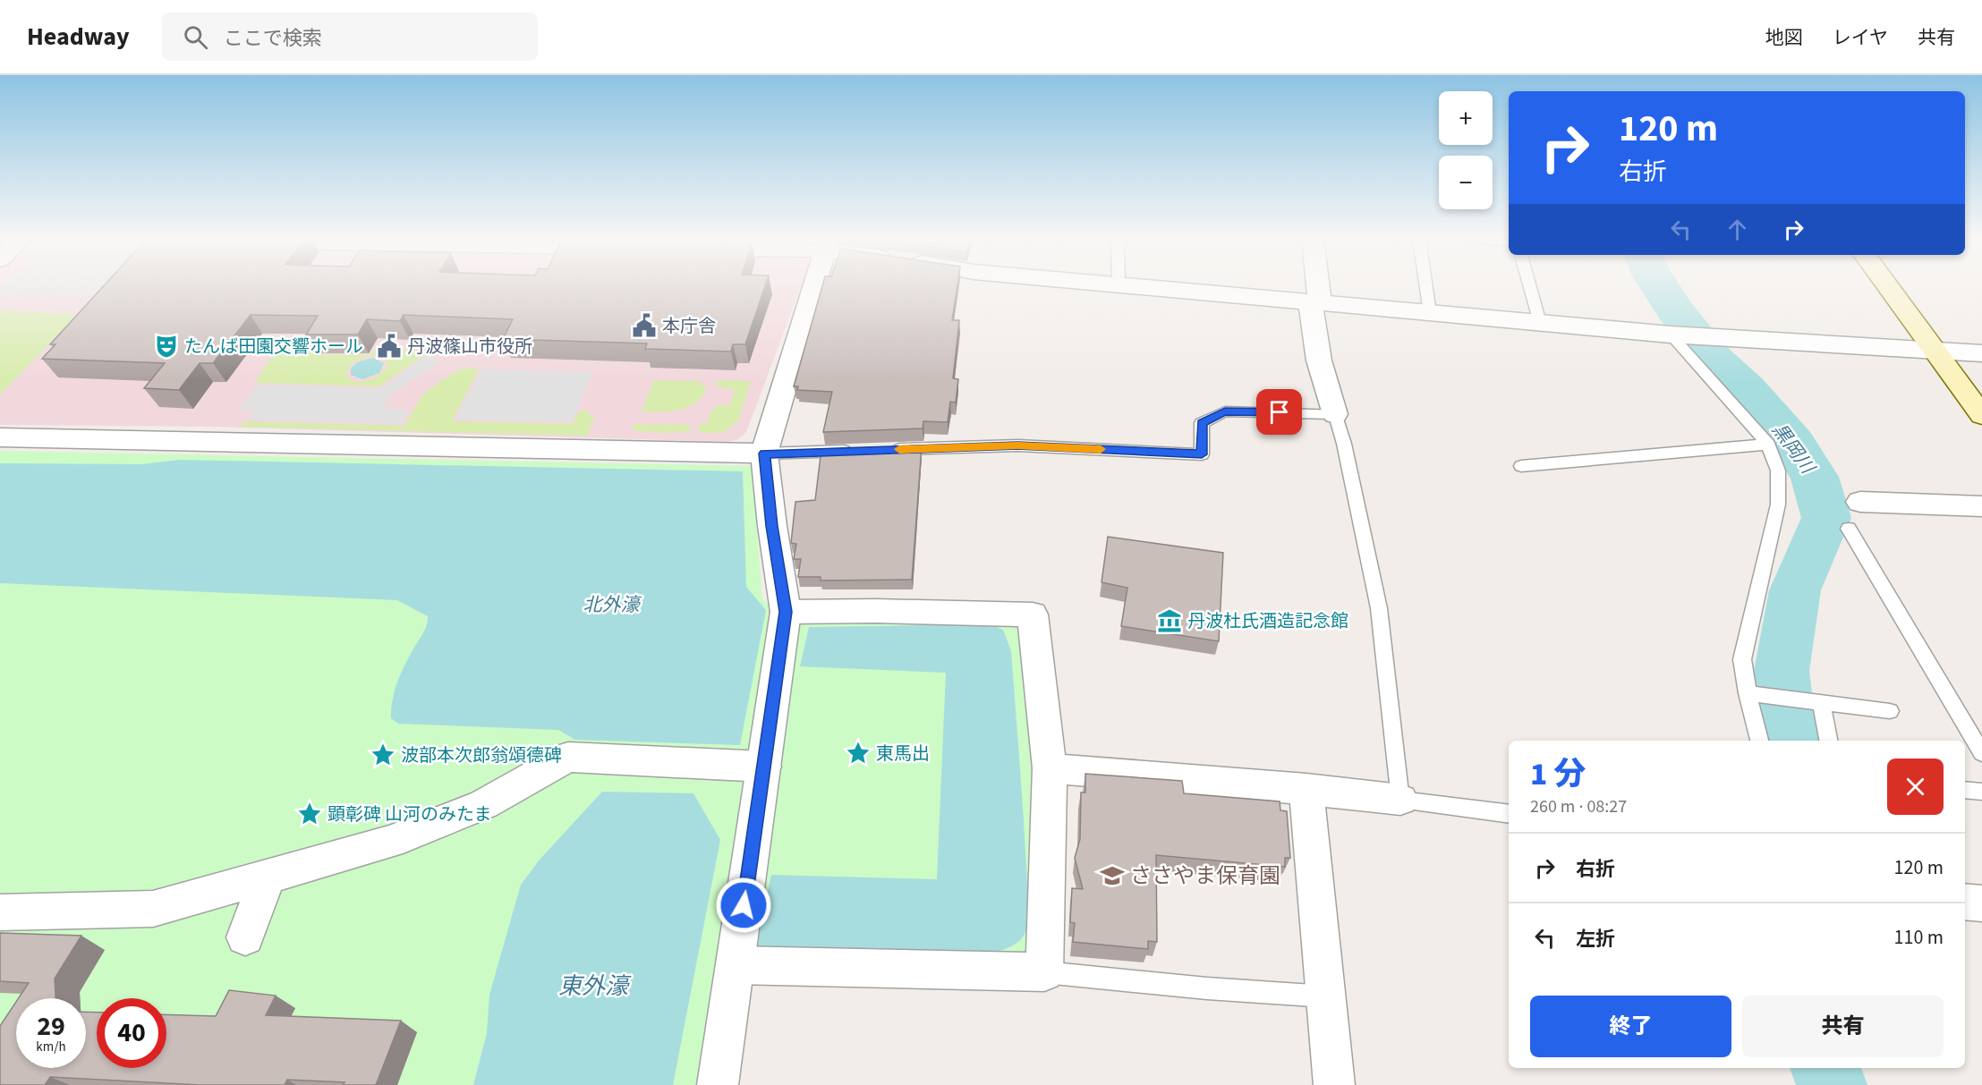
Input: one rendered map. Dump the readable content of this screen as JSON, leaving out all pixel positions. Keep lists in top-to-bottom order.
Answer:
{
  "water": ["黒岡川", "北外濠", "東外濠"],
  "places": {
    "public building": ["本庁舎", "丹波篠山市役所"],
    "theatre": ["たんば田園交響ホール"],
    "museum": ["丹波杜氏酒造記念館"],
    "place": ["東馬出", "波部本次郎翁頌德碑", "顕彰碑 山河のみたま"],
    "school or university": ["ささやま保育園"]
  },
  "page": {
    "header": "Headway",
    "search": "ここで検索",
    "nav": ["地図", "レイヤ", "共有"],
    "map_buttons": ["+", "−"],
    "turn": ["120 m", "右折"],
    "heading": ["1 分", "260 m · 08:27"],
    "list": [
      {
        "name": "右折",
        "value": "120 m"
      },
      {
        "name": "左折",
        "value": "110 m"
      }
    ],
    "buttons": ["終了", "共有"],
    "speed": "29 km/h",
    "limit": "40"
  }
}
